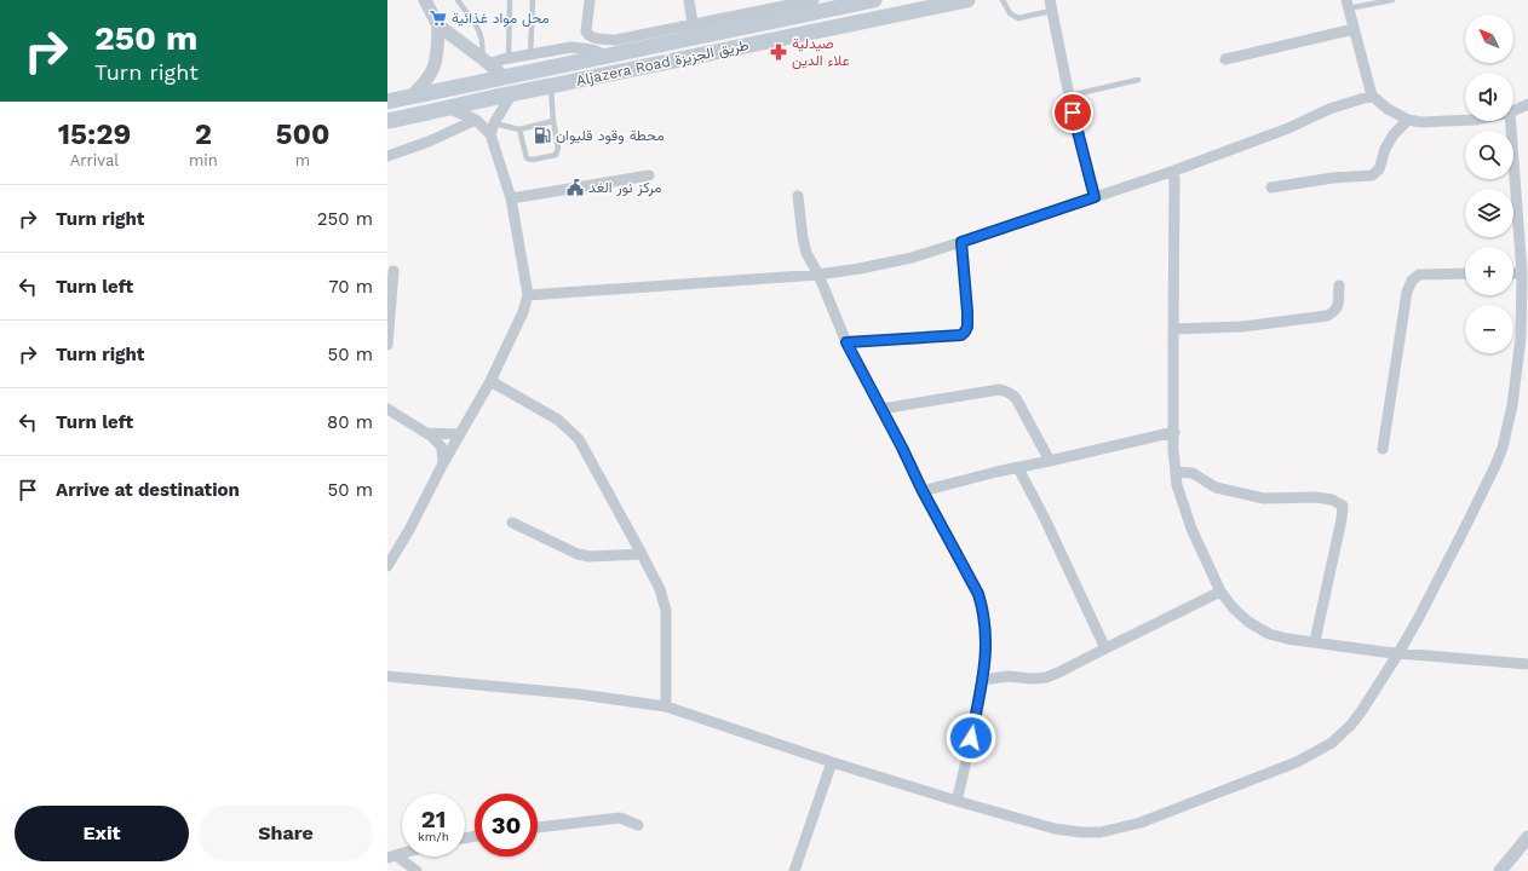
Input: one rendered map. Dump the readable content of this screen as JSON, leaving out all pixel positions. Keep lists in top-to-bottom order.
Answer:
{
  "streets": {
    "main road": ["Aljazera Road طريق الجزيزة"]
  },
  "places": {
    "supermarket": ["محل مواد غذائية"],
    "pharmacy": ["صيدلية علاء الدين"],
    "fuel station": ["محطة وقود قليوان"],
    "public building": ["مركز نور الغد"]
  },
  "north": "top left",
  "page": {
    "turn": ["250 m", "Turn right"],
    "map_buttons": ["+", "−"],
    "eta": [
      "15:29",
      "Arrival",
      "2",
      "min",
      "500",
      "m"
    ],
    "list": [
      {
        "name": "Turn right",
        "value": "250 m"
      },
      {
        "name": "Turn left",
        "value": "70 m"
      },
      {
        "name": "Turn right",
        "value": "50 m"
      },
      {
        "name": "Turn left",
        "value": "80 m"
      },
      {
        "name": "Arrive at destination",
        "value": "50 m"
      }
    ],
    "speed": "21 km/h",
    "limit": "30",
    "buttons": ["Exit", "Share"]
  }
}
